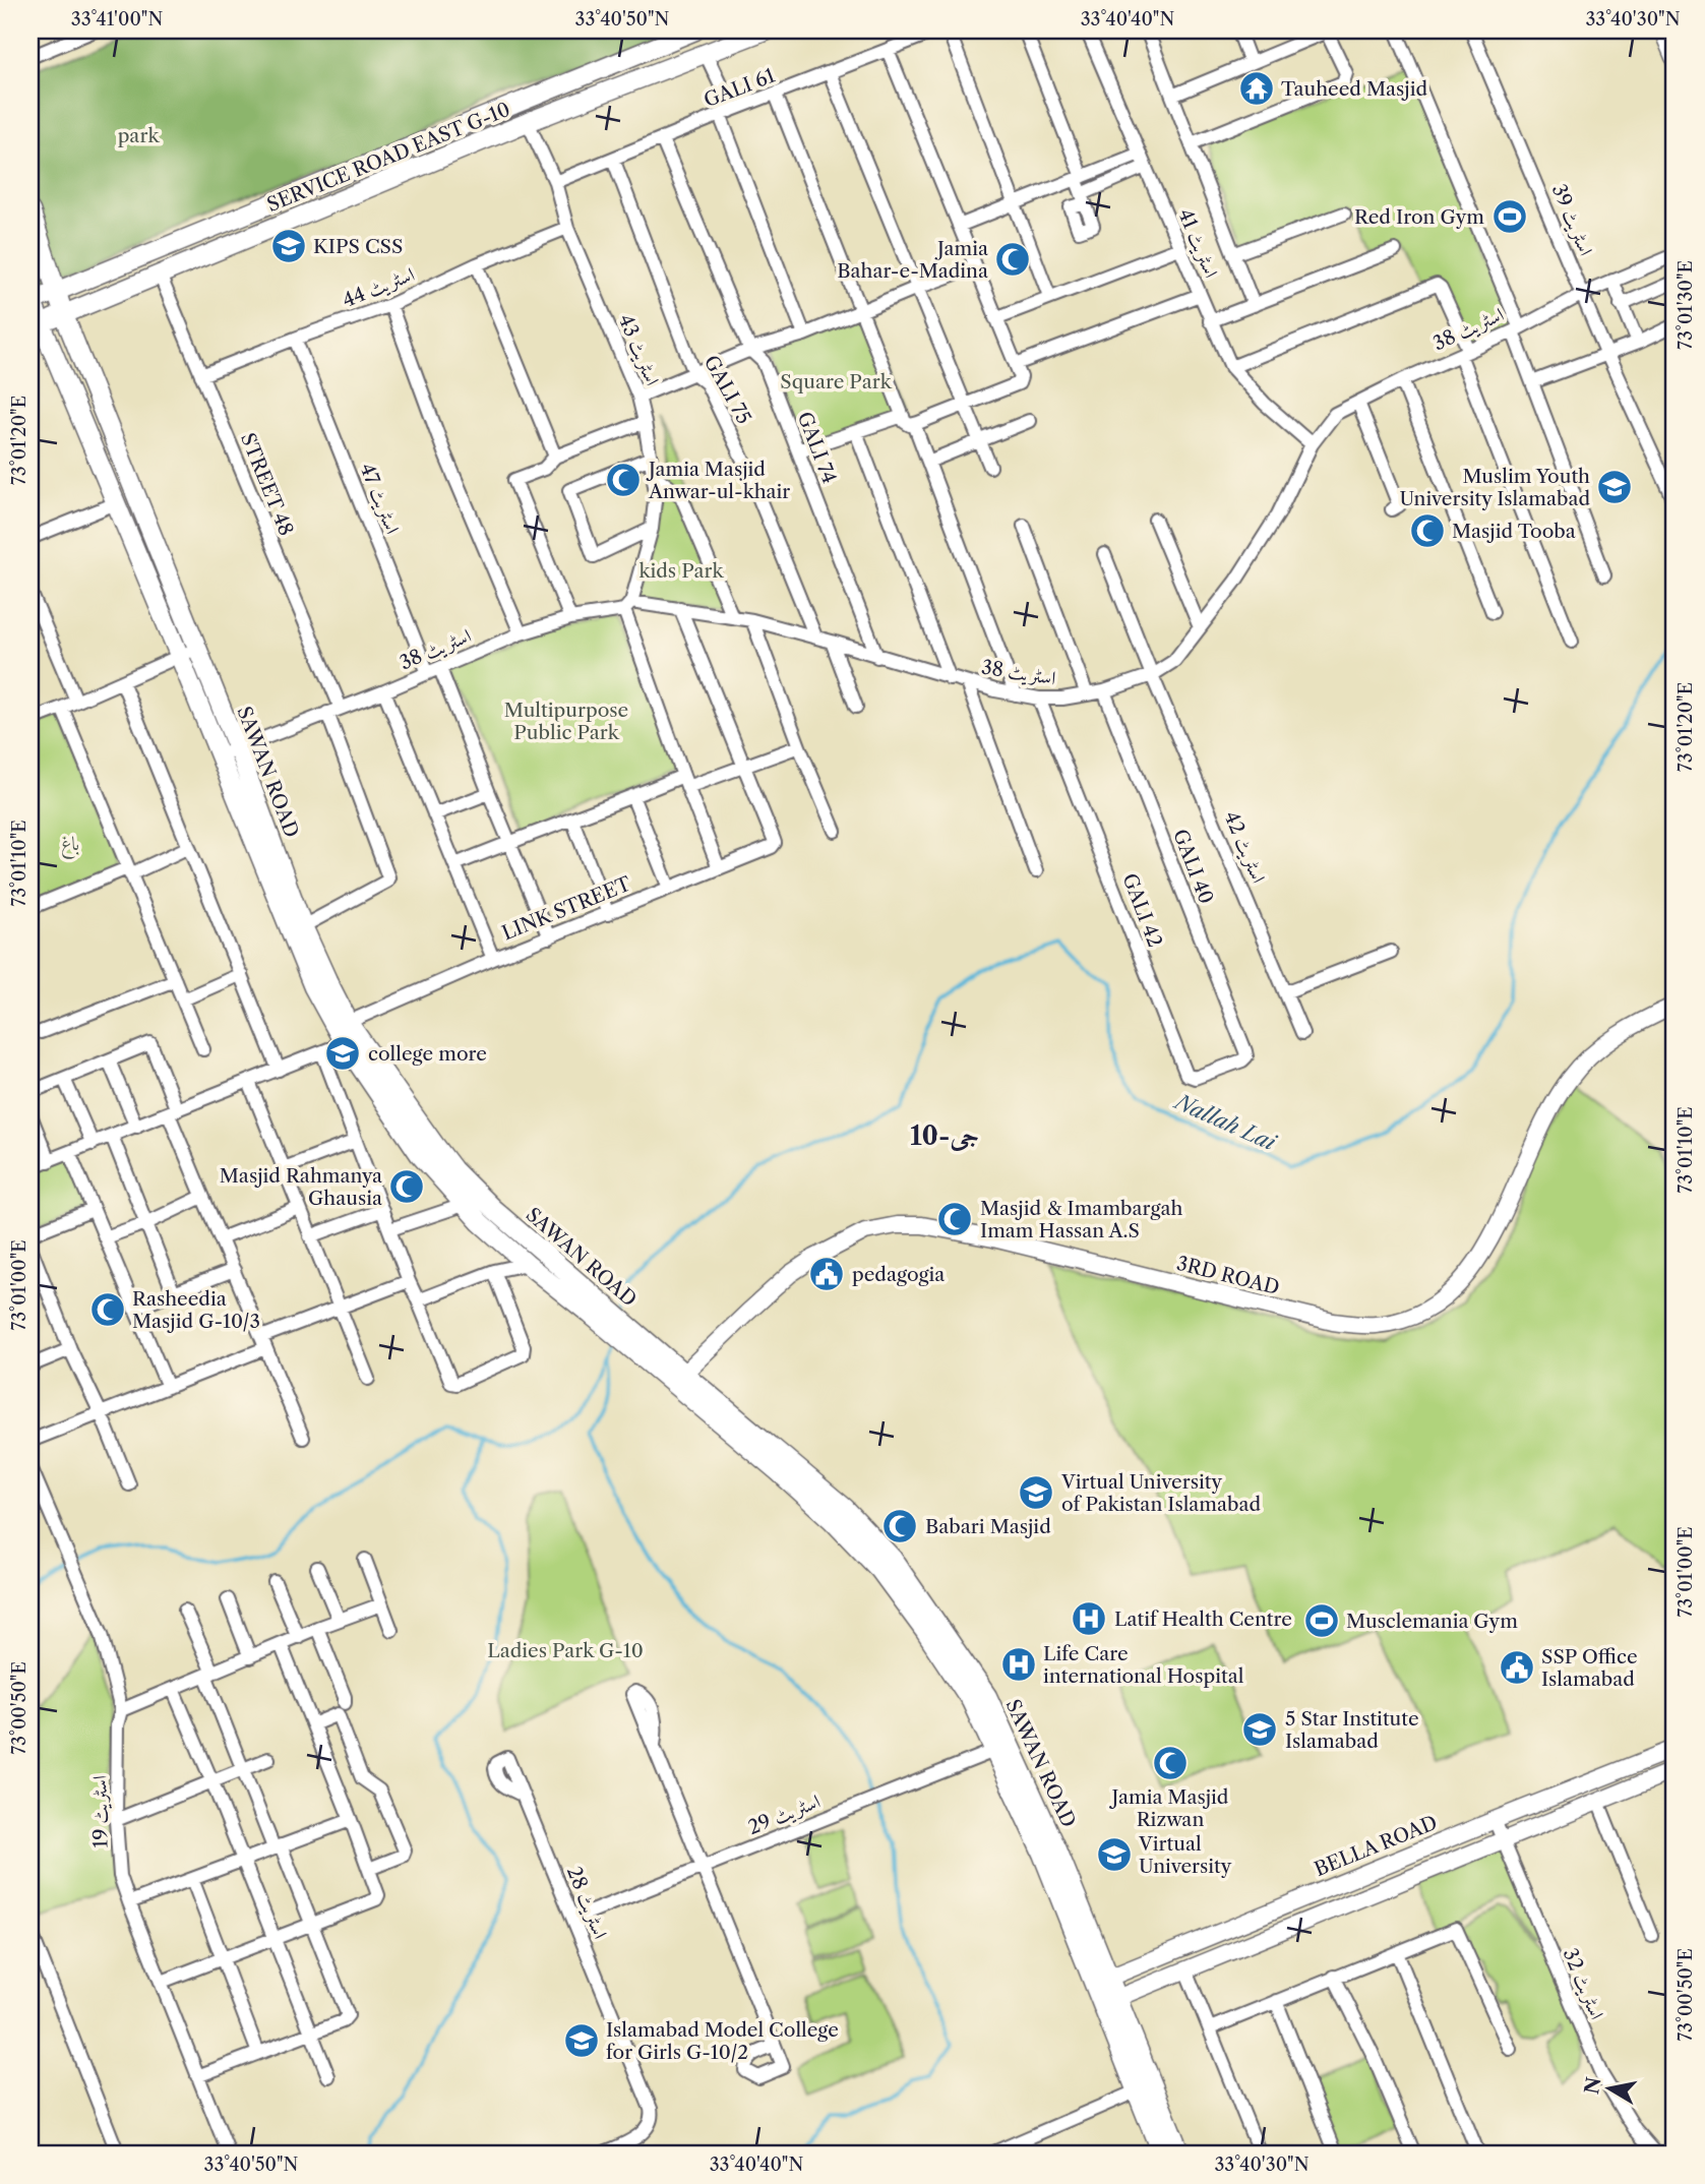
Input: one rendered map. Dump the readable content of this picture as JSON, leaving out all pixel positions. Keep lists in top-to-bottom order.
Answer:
{
  "streets": {
    "main road": ["SERVICE ROAD EAST G-10", "SAWAN ROAD"],
    "street": [
      "GALI 61",
      "اسٹریٹ 39",
      "اسٹریٹ 41",
      "اسٹریٹ 44",
      "اسٹریٹ 38",
      "اسٹریٹ 43",
      "GALI 75",
      "GALI 74",
      "STREET 48",
      "اسٹریٹ 47",
      "اسٹریٹ 42",
      "GALI 40",
      "LINK STREET",
      "GALI 42",
      "3RD ROAD",
      "اسٹریٹ 19",
      "اسٹریٹ 29",
      "BELLA ROAD",
      "اسٹریٹ 28",
      "اسٹریٹ 32"
    ]
  },
  "crossings": [
    ["GALI 61", "اسٹریٹ 43"],
    ["GALI 61", "GALI 75"],
    ["GALI 61", "GALI 74"],
    ["SERVICE ROAD EAST G-10", "اسٹریٹ 43"],
    ["SERVICE ROAD EAST G-10", "STREET 48"],
    ["SERVICE ROAD EAST G-10", "SAWAN ROAD"],
    ["اسٹریٹ 39", "اسٹریٹ 38"],
    ["اسٹریٹ 41", "اسٹریٹ 38"],
    ["اسٹریٹ 44", "اسٹریٹ 43"],
    ["اسٹریٹ 44", "STREET 48"],
    ["اسٹریٹ 44", "اسٹریٹ 47"],
    ["اسٹریٹ 38", "اسٹریٹ 43"],
    ["اسٹریٹ 38", "GALI 75"],
    ["اسٹریٹ 38", "GALI 74"],
    ["اسٹریٹ 38", "STREET 48"],
    ["اسٹریٹ 38", "اسٹریٹ 47"],
    ["اسٹریٹ 38", "SAWAN ROAD"],
    ["اسٹریٹ 38", "اسٹریٹ 42"],
    ["اسٹریٹ 38", "GALI 40"],
    ["اسٹریٹ 38", "GALI 42"],
    ["STREET 48", "SAWAN ROAD"],
    ["اسٹریٹ 47", "LINK STREET"],
    ["SAWAN ROAD", "LINK STREET"],
    ["SAWAN ROAD", "3RD ROAD"],
    ["SAWAN ROAD", "اسٹریٹ 29"],
    ["SAWAN ROAD", "BELLA ROAD"],
    ["GALI 40", "GALI 42"],
    ["اسٹریٹ 29", "اسٹریٹ 28"],
    ["BELLA ROAD", "اسٹریٹ 32"]
  ],
  "districts": ["جی-10"],
  "water": ["Nallah Lai"],
  "parks": [
    "park",
    "Square Park",
    "kids Park",
    "Multipurpose Public Park",
    "باغ",
    "Ladies Park G-10"
  ],
  "places": {
    "temple": ["Tauheed Masjid"],
    "sports": ["Red Iron Gym", "Musclemania Gym"],
    "school or university": [
      "KIPS CSS",
      "Muslim Youth University Islamabad",
      "college more",
      "Virtual University of Pakistan Islamabad",
      "5 Star Institute Islamabad",
      "Virtual University",
      "Islamabad Model College for Girls G-10/2"
    ],
    "mosque": [
      "Jamia Bahar-e-Madina",
      "Jamia Masjid Anwar-ul-khair",
      "Masjid Tooba",
      "Masjid Rahmanya Ghausia",
      "Masjid & Imambargah Imam Hassan A.S",
      "Rasheedia Masjid G-10/3",
      "Babari Masjid",
      "Jamia Masjid Rizwan"
    ],
    "public building": ["pedagogia", "SSP Office Islamabad"],
    "hospital": ["Latif Health Centre", "Life Care international Hospital"]
  },
  "north": "left",
  "coordinates": [
    "33°41'00\"N",
    "33°40'50\"N",
    "33°40'40\"N",
    "33°40'30\"N",
    "73°01'30\"E",
    "73°01'20\"E",
    "73°01'10\"E",
    "73°01'00\"E",
    "73°00'50\"E"
  ]
}
